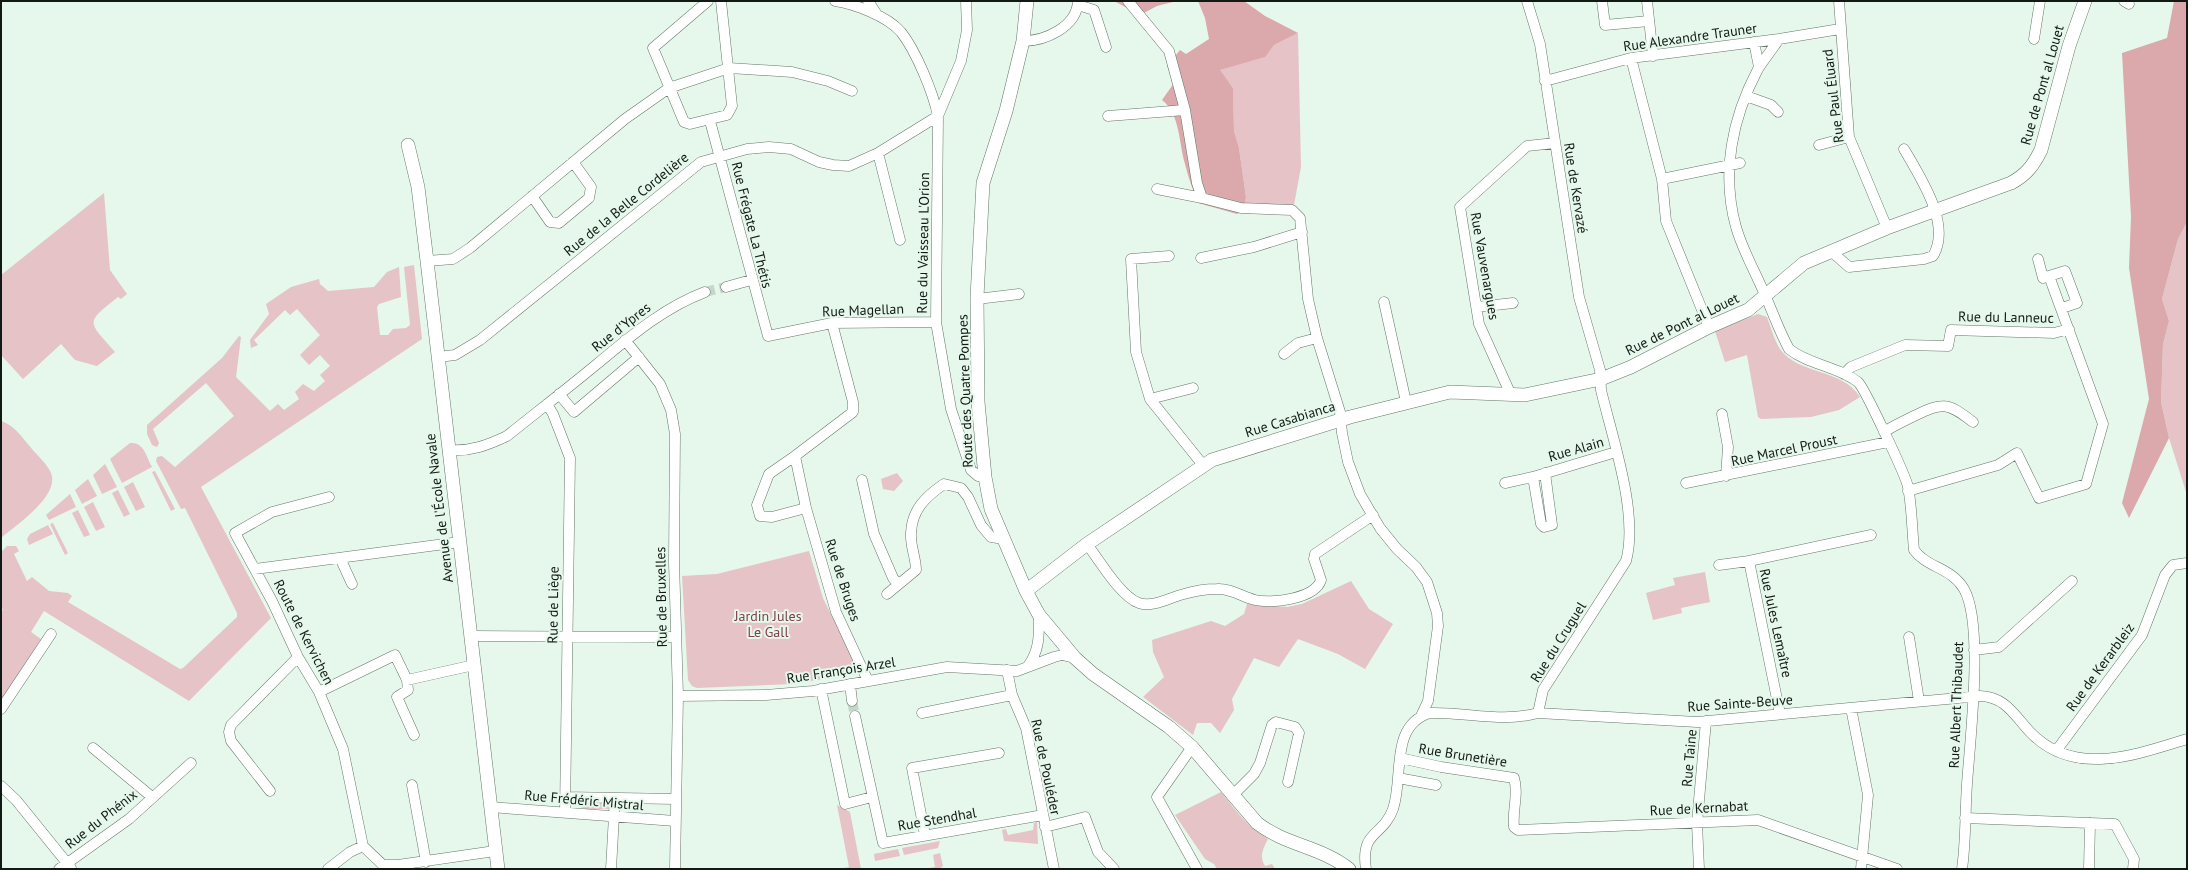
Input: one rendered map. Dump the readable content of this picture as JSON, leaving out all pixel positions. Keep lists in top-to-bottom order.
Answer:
{
  "streets": {
    "street": [
      "Rue Alexandre Trauner",
      "Rue de Pont al Louet",
      "Rue Paul Éluard",
      "Rue de Kervazé",
      "Rue de la Belle Cordelière",
      "Rue Frégate La Thétis",
      "Rue du Vaisseau L'Orion",
      "Rue Vauvenargues",
      "Rue Magellan",
      "Rue du Lanneuc",
      "Rue d'Ypres",
      "Route des Quatre Pompes",
      "Rue Casabianca",
      "Rue Alain",
      "Rue Marcel Proust",
      "Avenue de l'École Navale",
      "Rue de Bruges",
      "Rue de Bruxelles",
      "Rue de Liège",
      "Rue Jules Lemaître",
      "Route de Kervichen",
      "Rue du Cruguel",
      "Rue de Kerarbleiz",
      "Rue François Arzel",
      "Rue Sainte-Beuve",
      "Rue Albert Thibaudet",
      "Rue Brunetière",
      "Rue Taine",
      "Rue de Pouléder",
      "Rue Frédéric Mistral",
      "Rue de Kernabat",
      "Rue du Phénix",
      "Rue Stendhal"
    ]
  },
  "crossings": [
    ["Rue Alexandre Trauner", "Rue Paul Éluard"],
    ["Rue Alexandre Trauner", "Rue de Kervazé"],
    ["Rue Alexandre Trauner", "Rue Albert Thibaudet"],
    ["Rue de Pont al Louet", "Rue Paul Éluard"],
    ["Rue de Pont al Louet", "Rue de Kervazé"],
    ["Rue de Pont al Louet", "Rue Casabianca"],
    ["Rue de Pont al Louet", "Rue du Cruguel"],
    ["Rue de Pont al Louet", "Rue Albert Thibaudet"],
    ["Rue de Kervazé", "Rue Vauvenargues"],
    ["Rue de Kervazé", "Rue Casabianca"],
    ["Rue de Kervazé", "Rue du Cruguel"],
    ["Rue de la Belle Cordelière", "Rue Frégate La Thétis"],
    ["Rue de la Belle Cordelière", "Rue du Vaisseau L'Orion"],
    ["Rue de la Belle Cordelière", "Avenue de l'École Navale"],
    ["Rue Frégate La Thétis", "Rue Magellan"],
    ["Rue du Vaisseau L'Orion", "Rue Magellan"],
    ["Rue du Vaisseau L'Orion", "Route des Quatre Pompes"],
    ["Rue Vauvenargues", "Rue Casabianca"],
    ["Rue du Lanneuc", "Rue Albert Thibaudet"],
    ["Rue d'Ypres", "Avenue de l'École Navale"],
    ["Rue d'Ypres", "Rue de Bruxelles"],
    ["Rue d'Ypres", "Rue de Liège"],
    ["Route des Quatre Pompes", "Rue Casabianca"],
    ["Rue Casabianca", "Rue du Cruguel"],
    ["Rue Alain", "Rue du Cruguel"],
    ["Rue Marcel Proust", "Rue Albert Thibaudet"],
    ["Avenue de l'École Navale", "Rue Frédéric Mistral"],
    ["Rue de Bruges", "Rue François Arzel"],
    ["Rue de Bruxelles", "Rue François Arzel"],
    ["Rue de Bruxelles", "Rue Frédéric Mistral"],
    ["Rue de Liège", "Rue Frédéric Mistral"],
    ["Rue Jules Lemaître", "Rue Sainte-Beuve"],
    ["Rue du Cruguel", "Rue Sainte-Beuve"],
    ["Rue de Kerarbleiz", "Rue Sainte-Beuve"],
    ["Rue François Arzel", "Rue de Pouléder"],
    ["Rue Sainte-Beuve", "Rue Albert Thibaudet"],
    ["Rue Sainte-Beuve", "Rue Taine"],
    ["Rue Brunetière", "Rue de Kernabat"],
    ["Rue Taine", "Rue de Kernabat"],
    ["Rue de Pouléder", "Rue Stendhal"]
  ],
  "parks": ["Jardin Jules Le Gall"]
}
